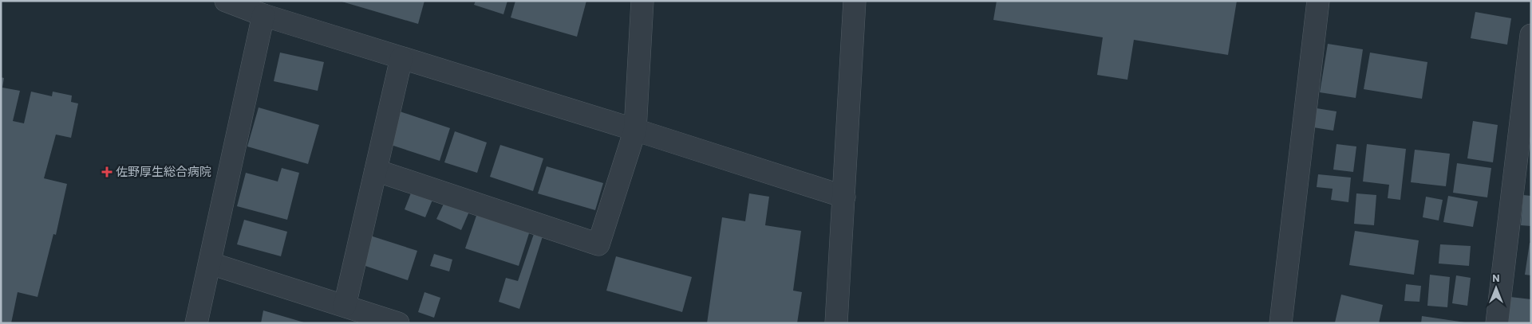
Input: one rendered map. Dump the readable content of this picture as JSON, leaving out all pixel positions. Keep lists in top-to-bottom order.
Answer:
{
  "places": {
    "health": ["佐野厚生総合病院"]
  },
  "north": "top"
}
